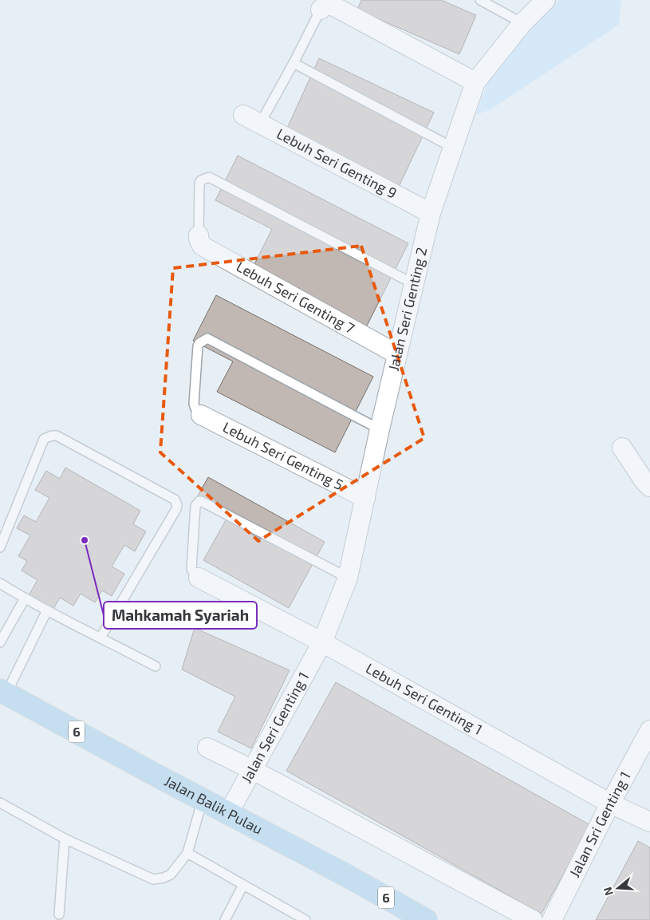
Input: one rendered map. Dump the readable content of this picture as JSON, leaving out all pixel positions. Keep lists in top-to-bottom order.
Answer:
{
  "streets": {
    "main road": ["6", "Jalan Balik Pulau"],
    "street": [
      "Lebuh Seri Genting 9",
      "Lebuh Seri Genting 7",
      "Jalan Seri Genting 2",
      "Lebuh Seri Genting 5",
      "Lebuh Seri Genting 1",
      "Jalan Seri Genting 1",
      "Jalan Sri Genting 1"
    ]
  },
  "crossings": [
    ["Lebuh Seri Genting 9", "Jalan Seri Genting 2"],
    ["Lebuh Seri Genting 7", "Jalan Seri Genting 2"],
    ["Jalan Seri Genting 2", "Lebuh Seri Genting 5"],
    ["Jalan Seri Genting 2", "Lebuh Seri Genting 1"],
    ["Jalan Seri Genting 2", "Jalan Seri Genting 1"],
    ["Lebuh Seri Genting 1", "Jalan Seri Genting 1"],
    ["Lebuh Seri Genting 1", "Jalan Sri Genting 1"],
    ["Jalan Seri Genting 1", "Jalan Balik Pulau"]
  ],
  "places": ["Mahkamah Syariah"],
  "north": "left"
}
